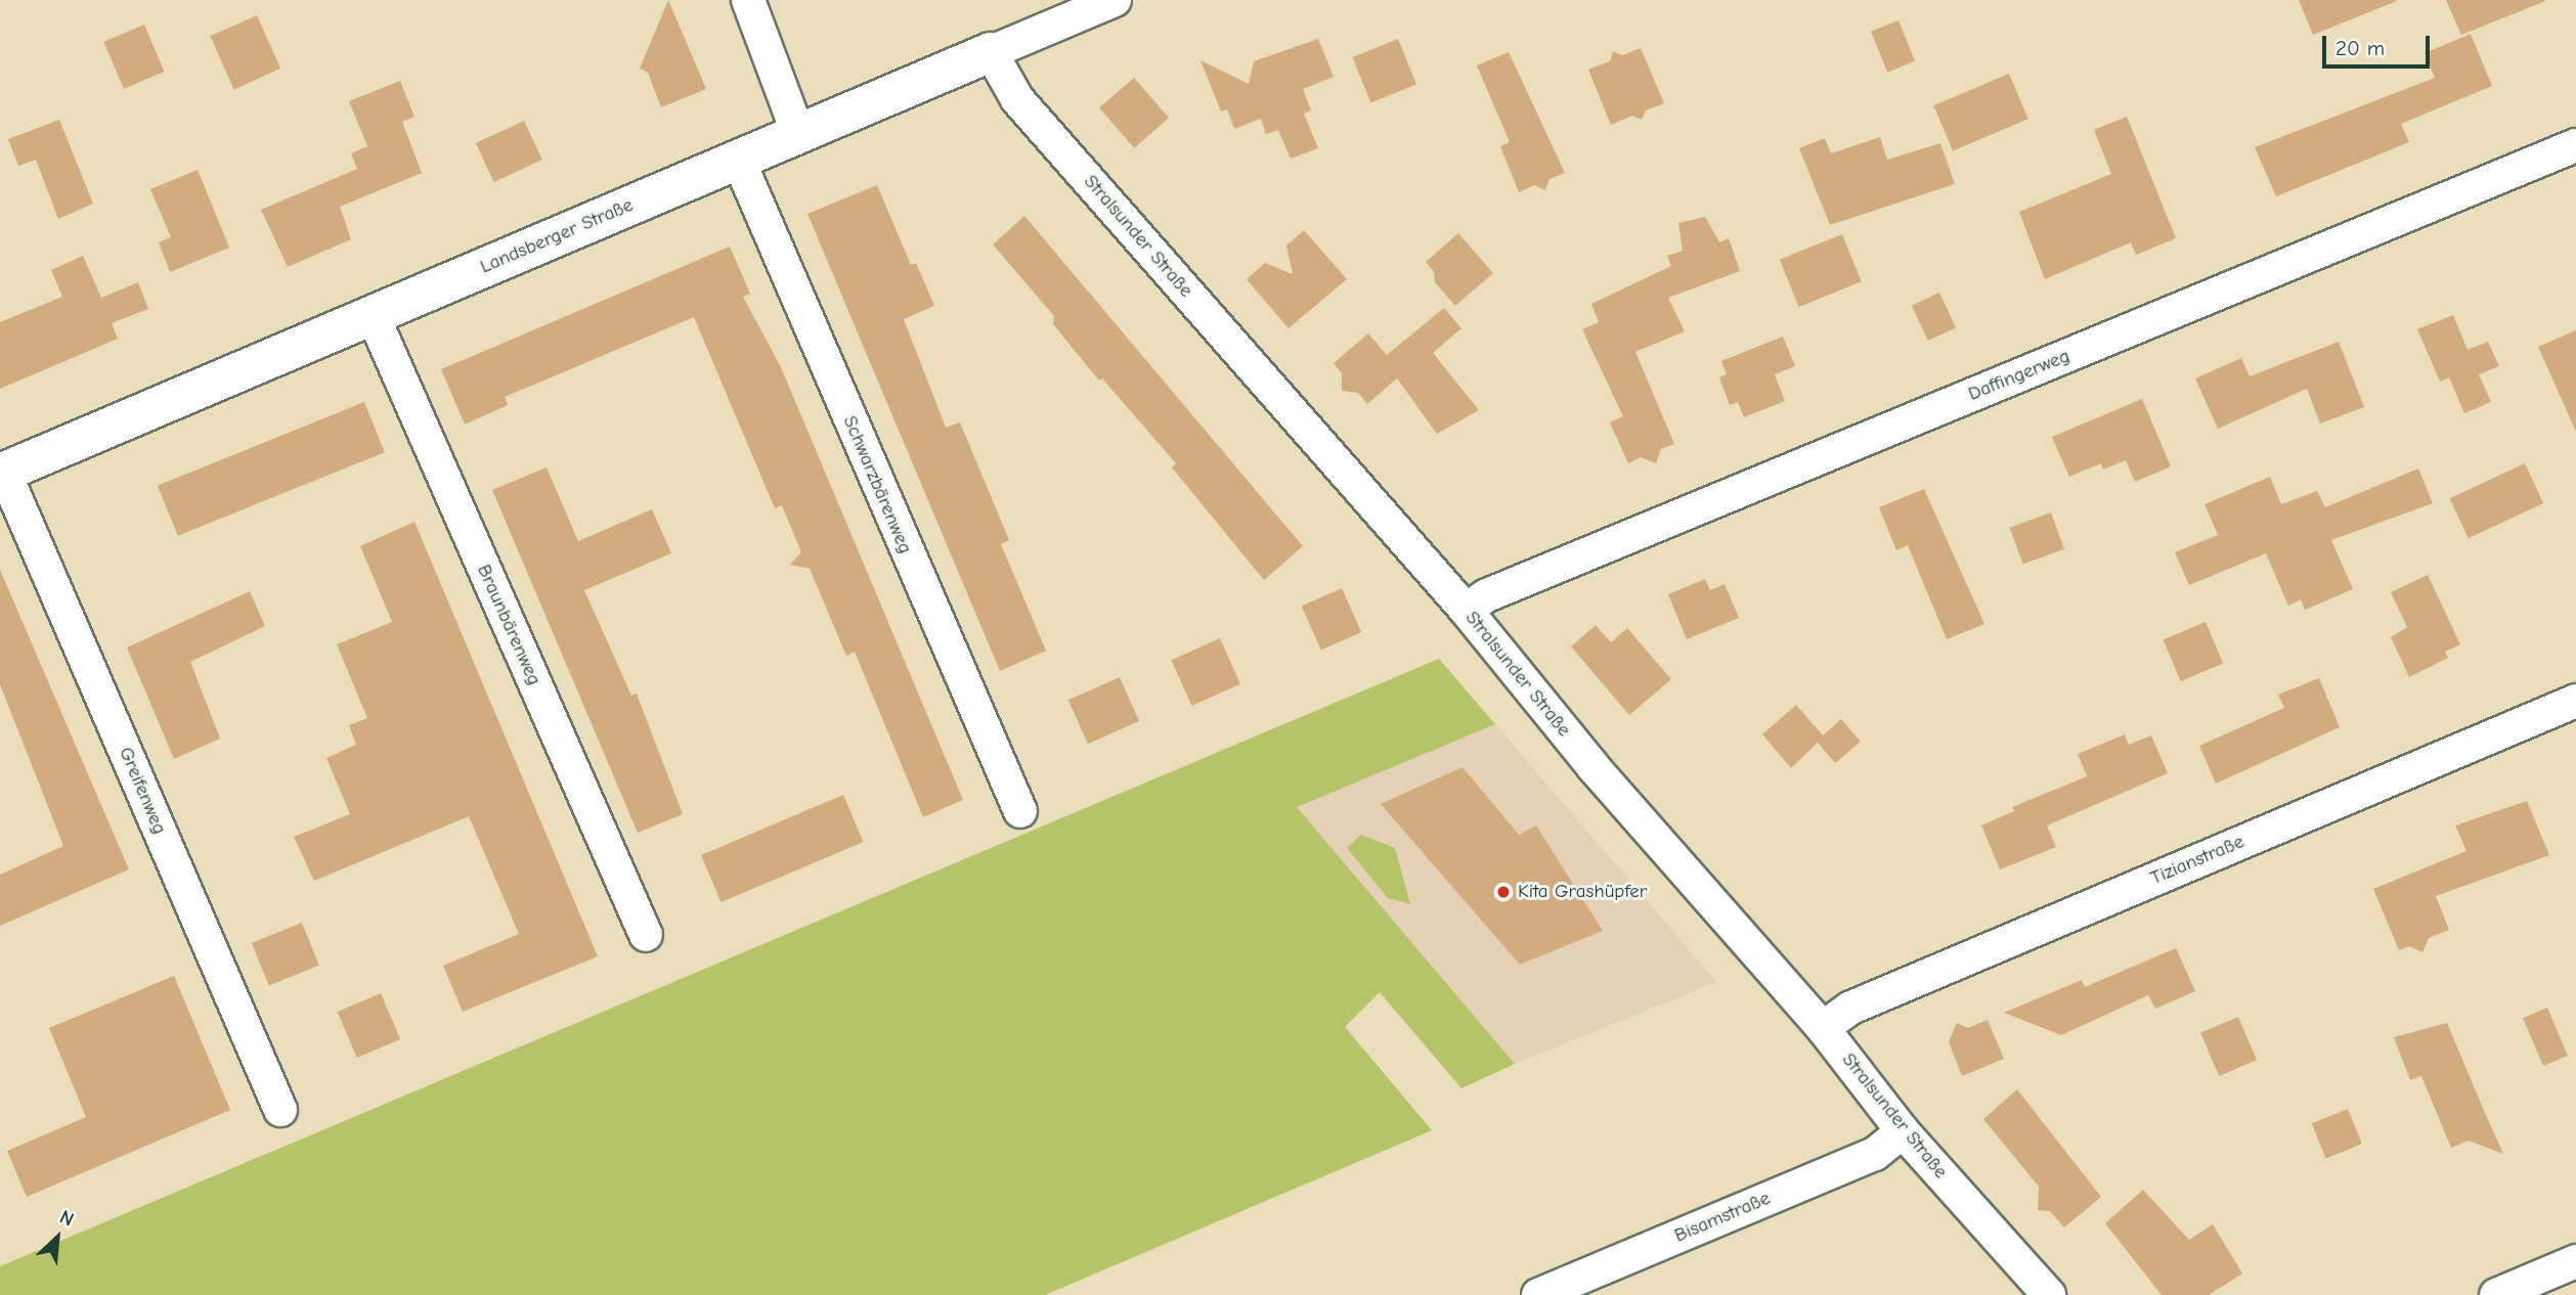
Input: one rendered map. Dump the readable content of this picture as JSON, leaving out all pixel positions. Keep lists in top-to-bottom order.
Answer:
{
  "streets": {
    "street": [
      "Landsberger Straße",
      "Stralsunder Straße",
      "Daffingerweg",
      "Schwarzbärenweg",
      "Braunbärenweg",
      "Greifenweg",
      "Tizianstraße",
      "Bisamstraße"
    ]
  },
  "crossings": [
    ["Landsberger Straße", "Stralsunder Straße"],
    ["Landsberger Straße", "Schwarzbärenweg"],
    ["Landsberger Straße", "Braunbärenweg"],
    ["Landsberger Straße", "Greifenweg"],
    ["Stralsunder Straße", "Daffingerweg"],
    ["Stralsunder Straße", "Tizianstraße"],
    ["Stralsunder Straße", "Bisamstraße"]
  ],
  "places": ["Kita Grashüpfer"],
  "scale_bar": "20 m",
  "north": "top right"
}
